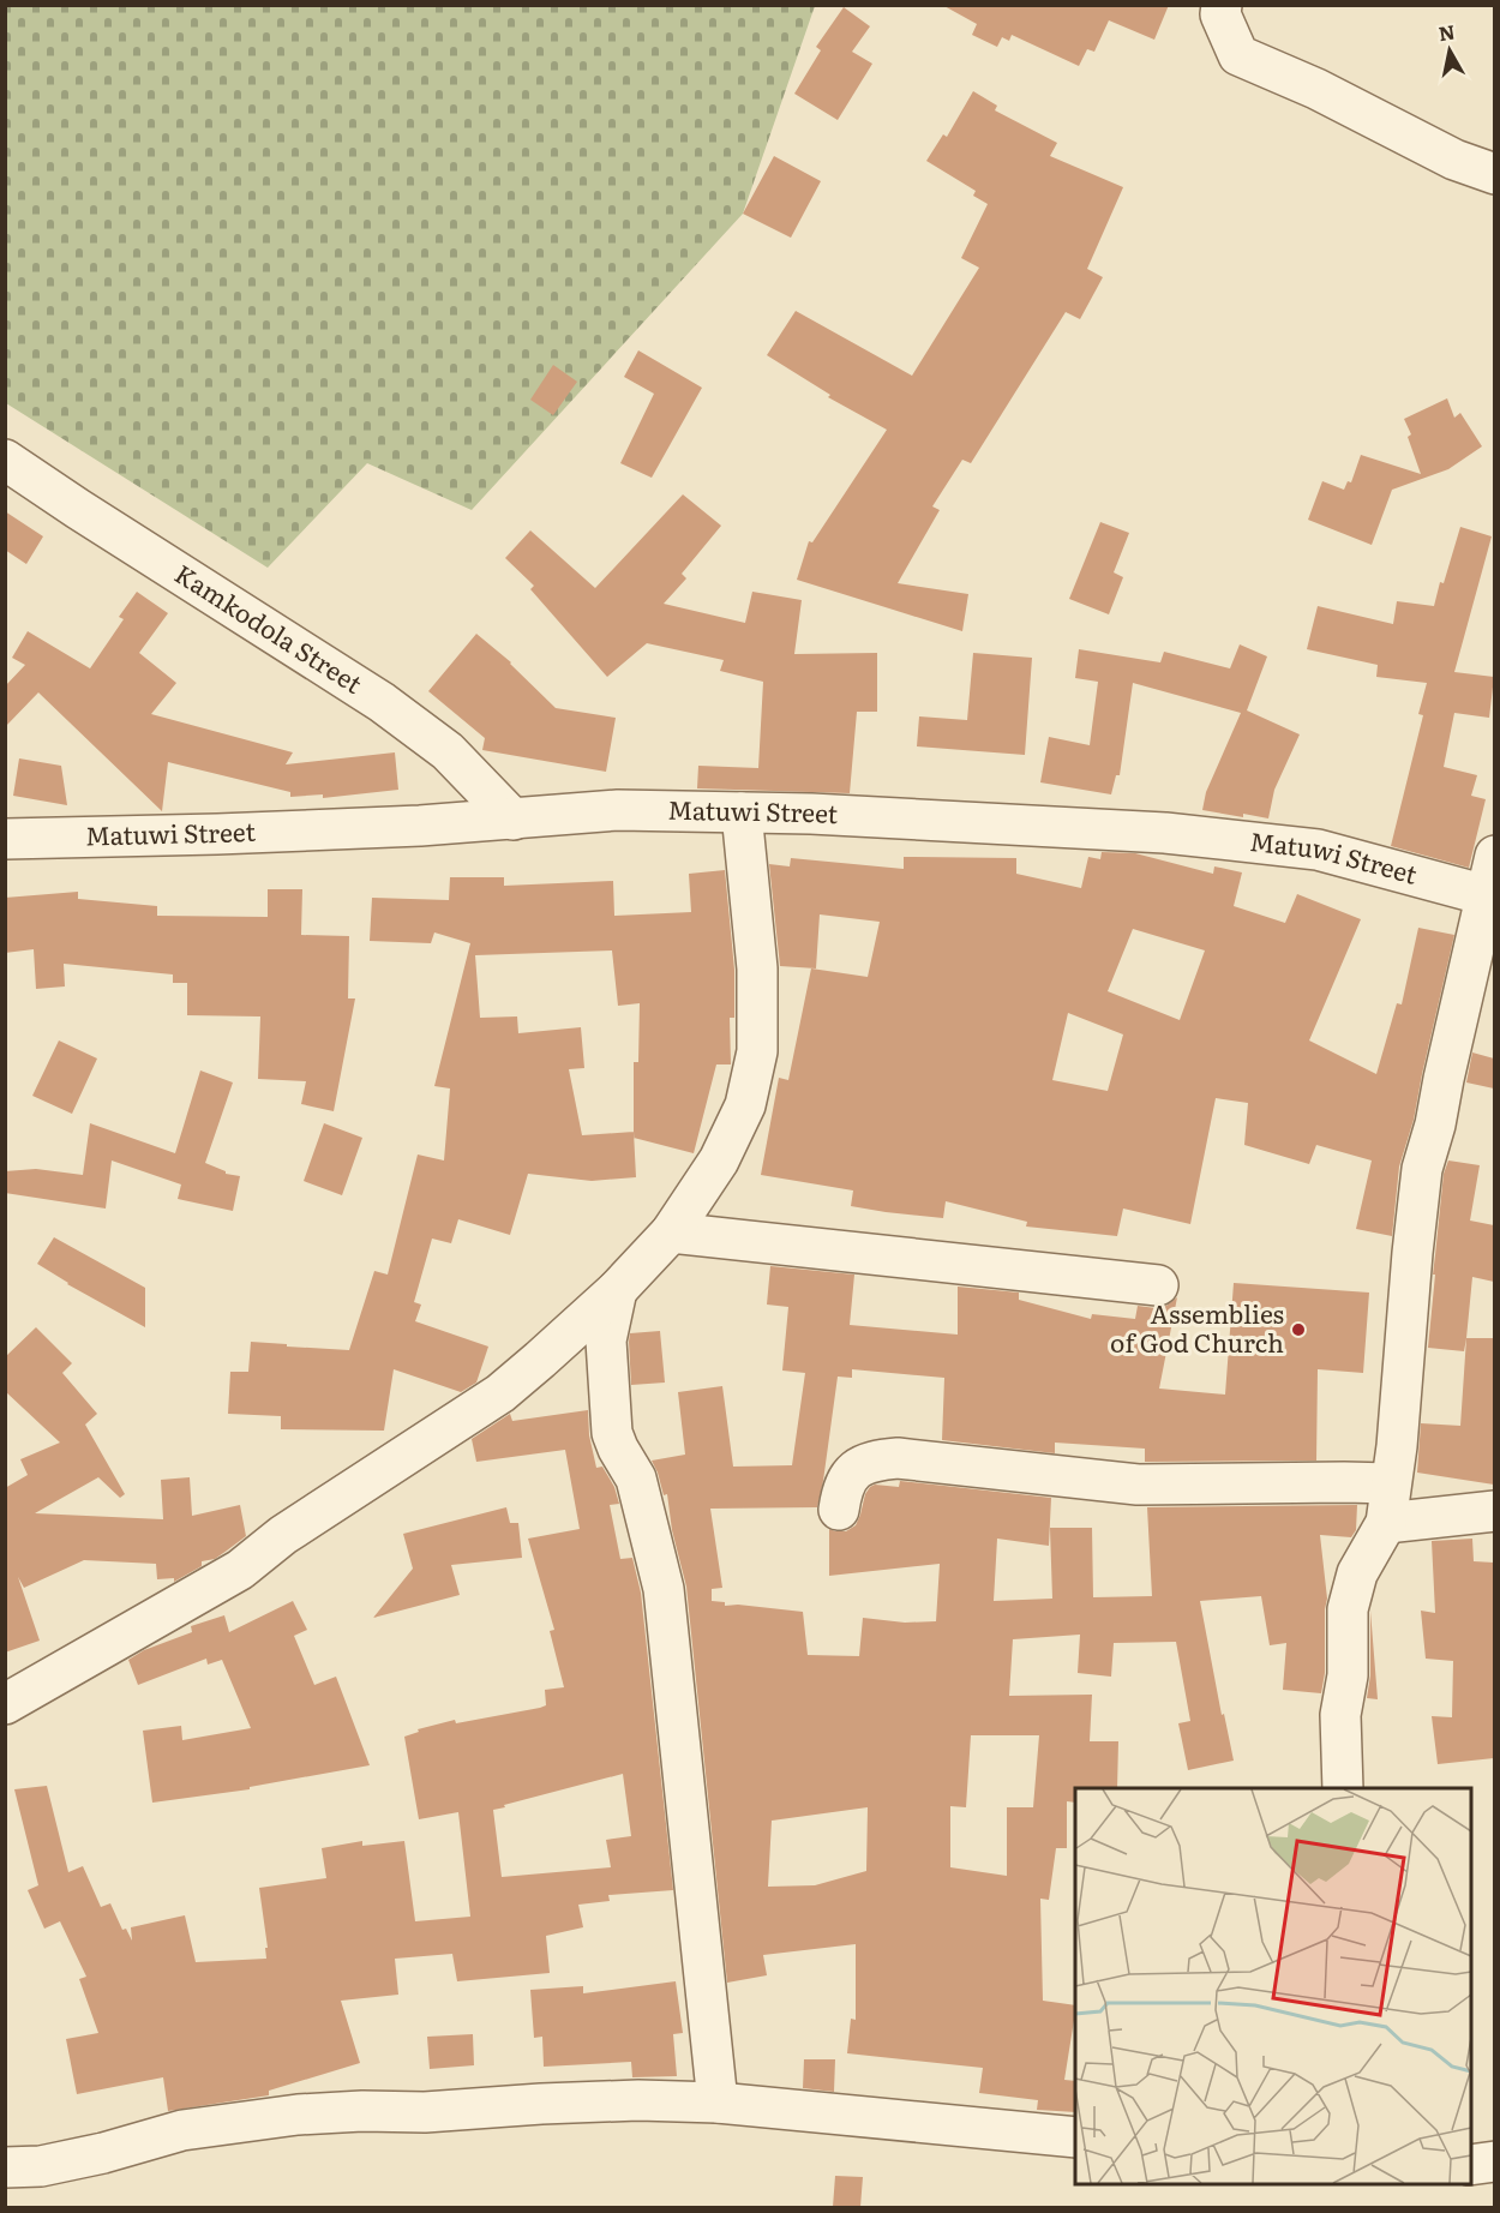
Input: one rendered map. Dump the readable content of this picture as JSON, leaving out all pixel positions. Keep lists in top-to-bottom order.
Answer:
{
  "streets": {
    "street": ["Kamkodola Street", "Matuwi Street"]
  },
  "crossings": [
    ["Kamkodola Street", "Matuwi Street"]
  ],
  "places": ["Assemblies of God Church"],
  "north": "top"
}
